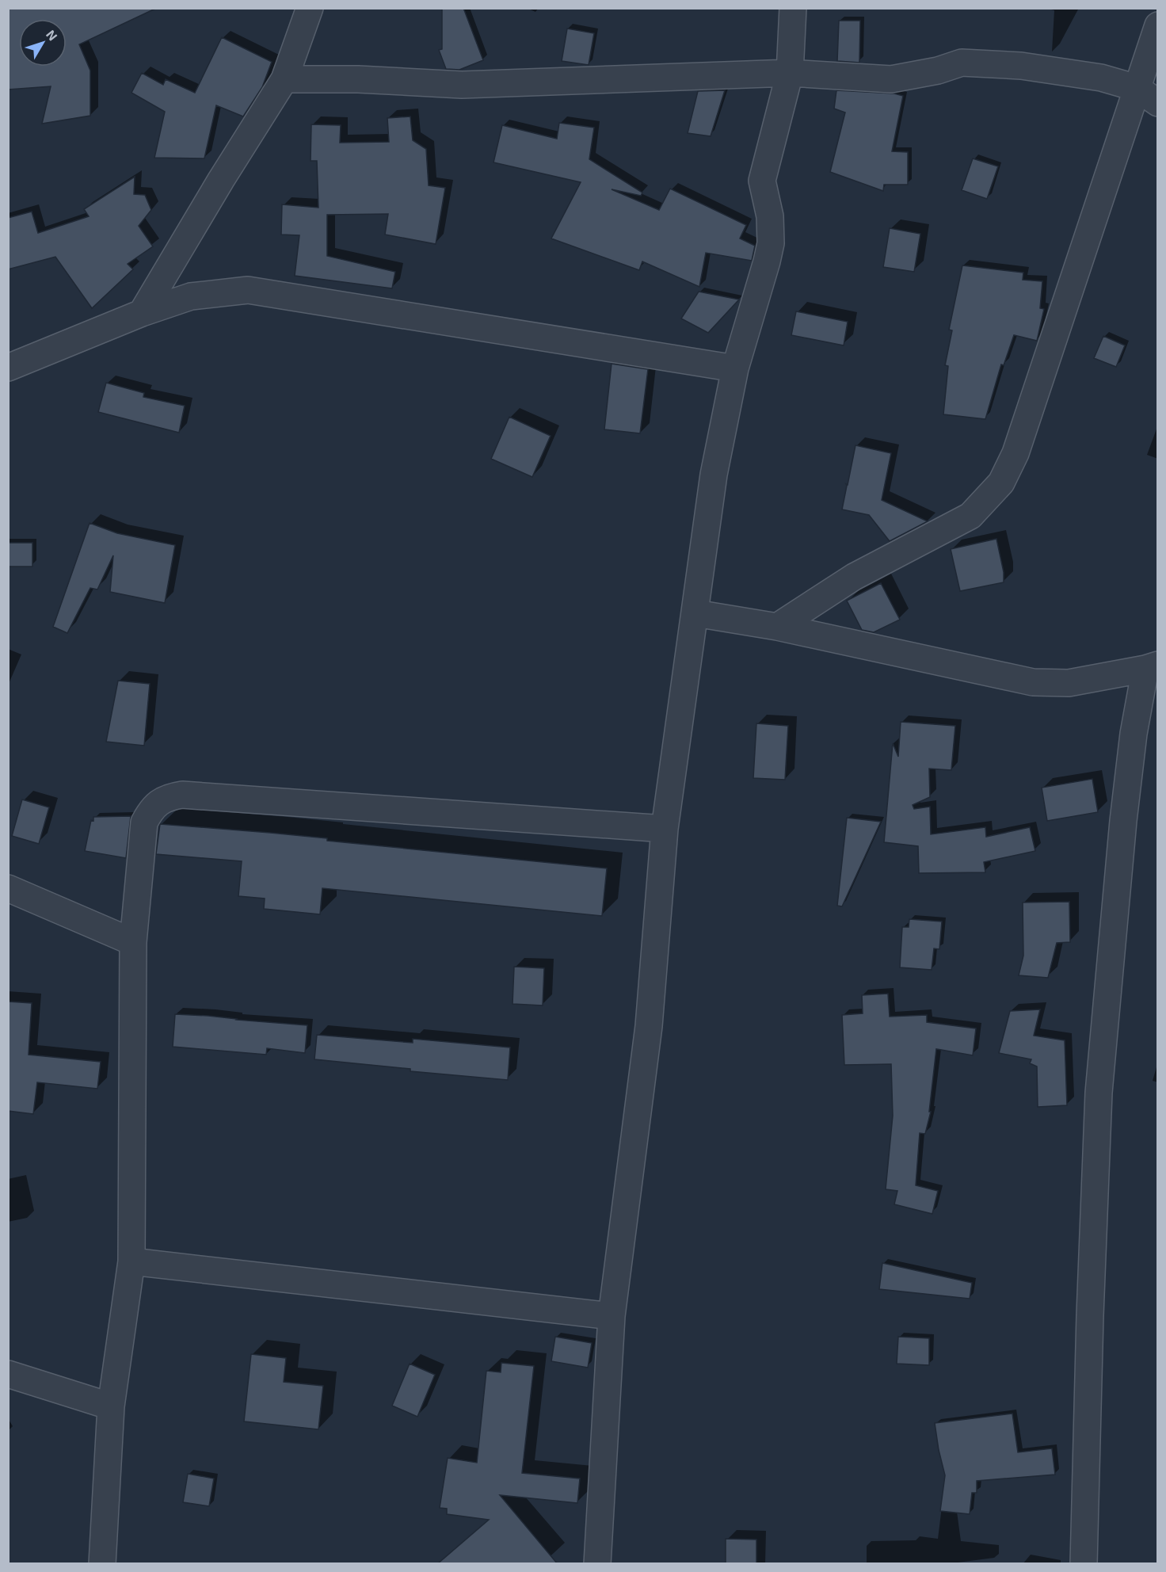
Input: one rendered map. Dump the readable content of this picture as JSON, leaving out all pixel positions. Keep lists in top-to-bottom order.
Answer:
{
  "north": "top right"
}
